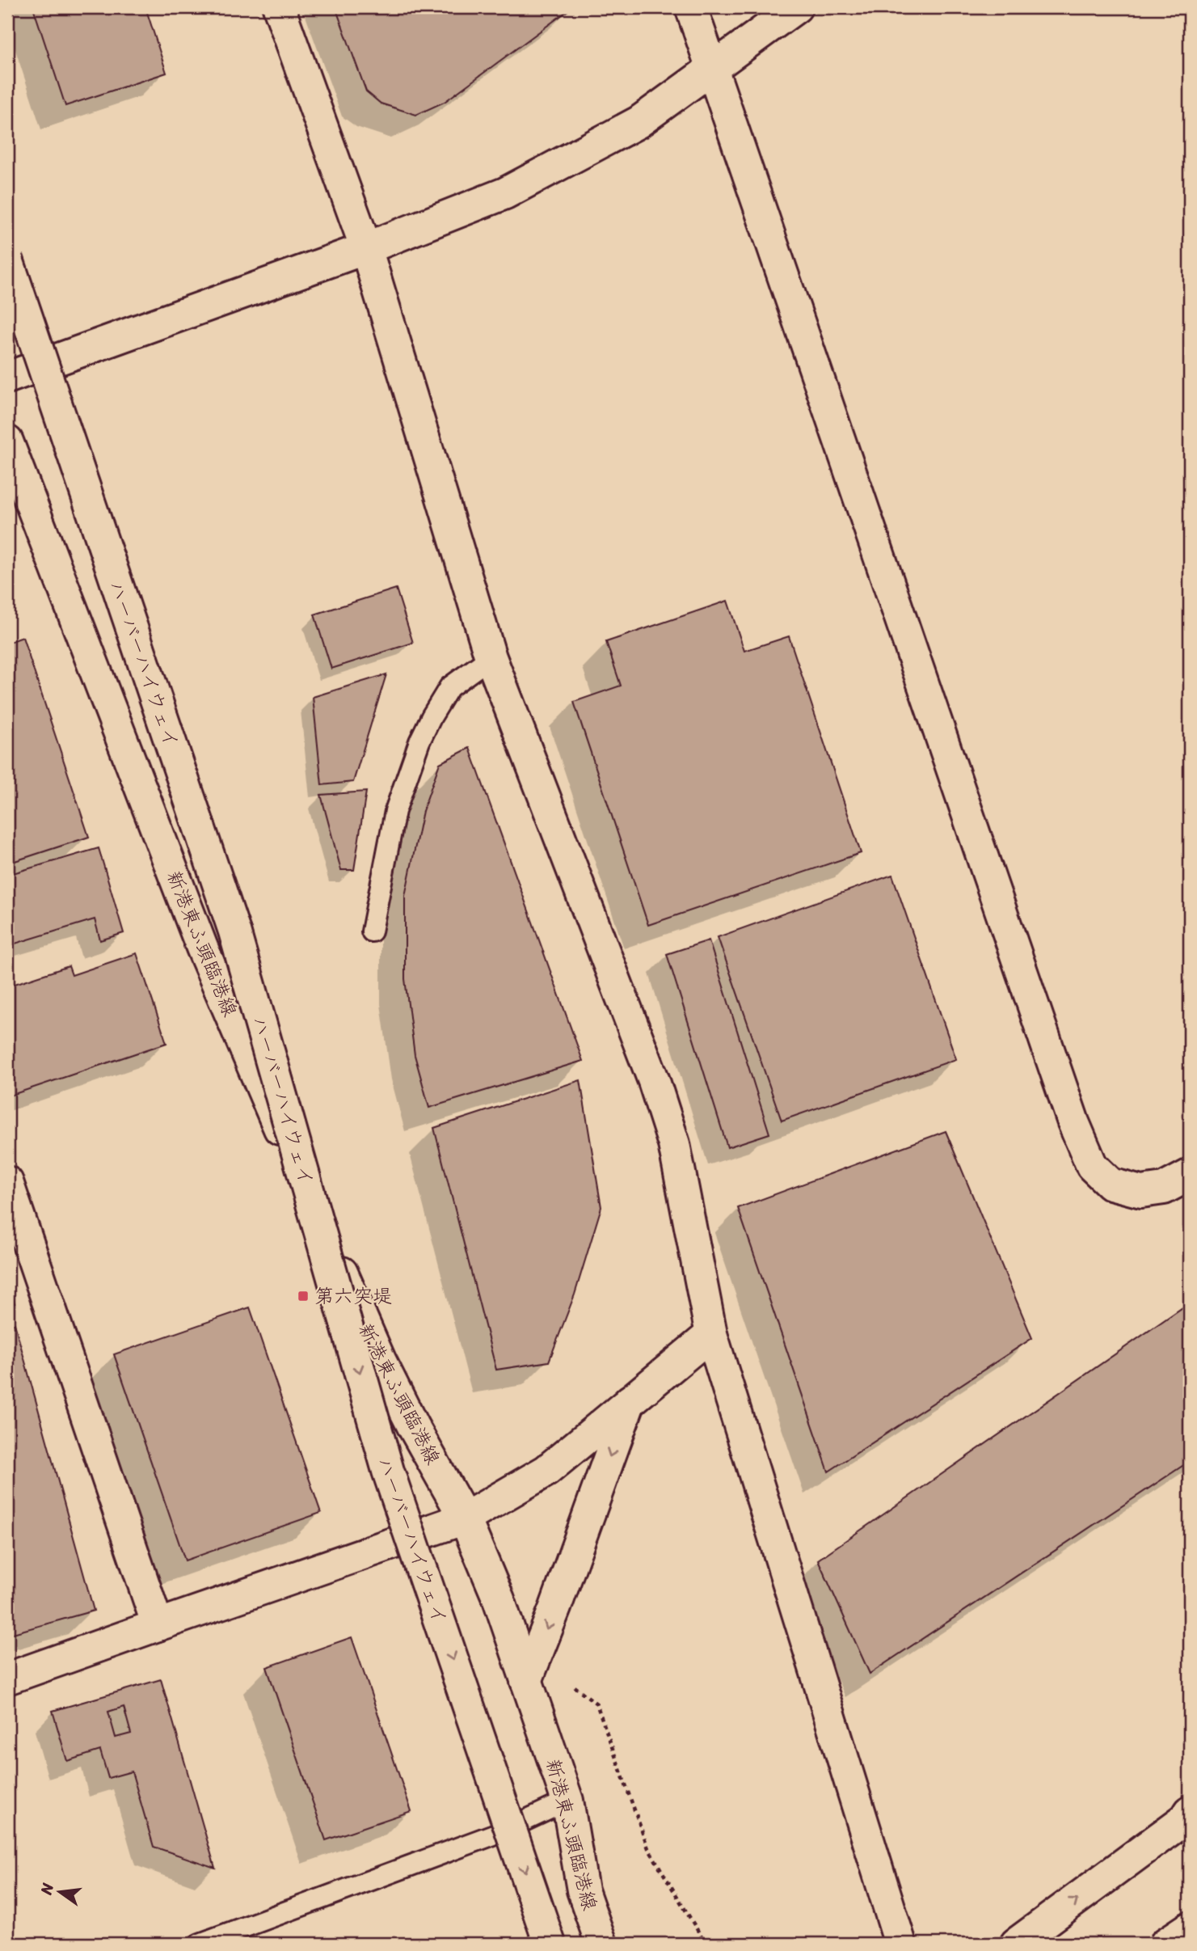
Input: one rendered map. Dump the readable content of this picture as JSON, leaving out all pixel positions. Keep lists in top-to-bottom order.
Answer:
{
  "streets": {
    "street": ["ハーバーハイウェイ", "新港東ふ頭臨港線"]
  },
  "places": {
    "transit": ["第六突堤"]
  },
  "north": "left"
}
